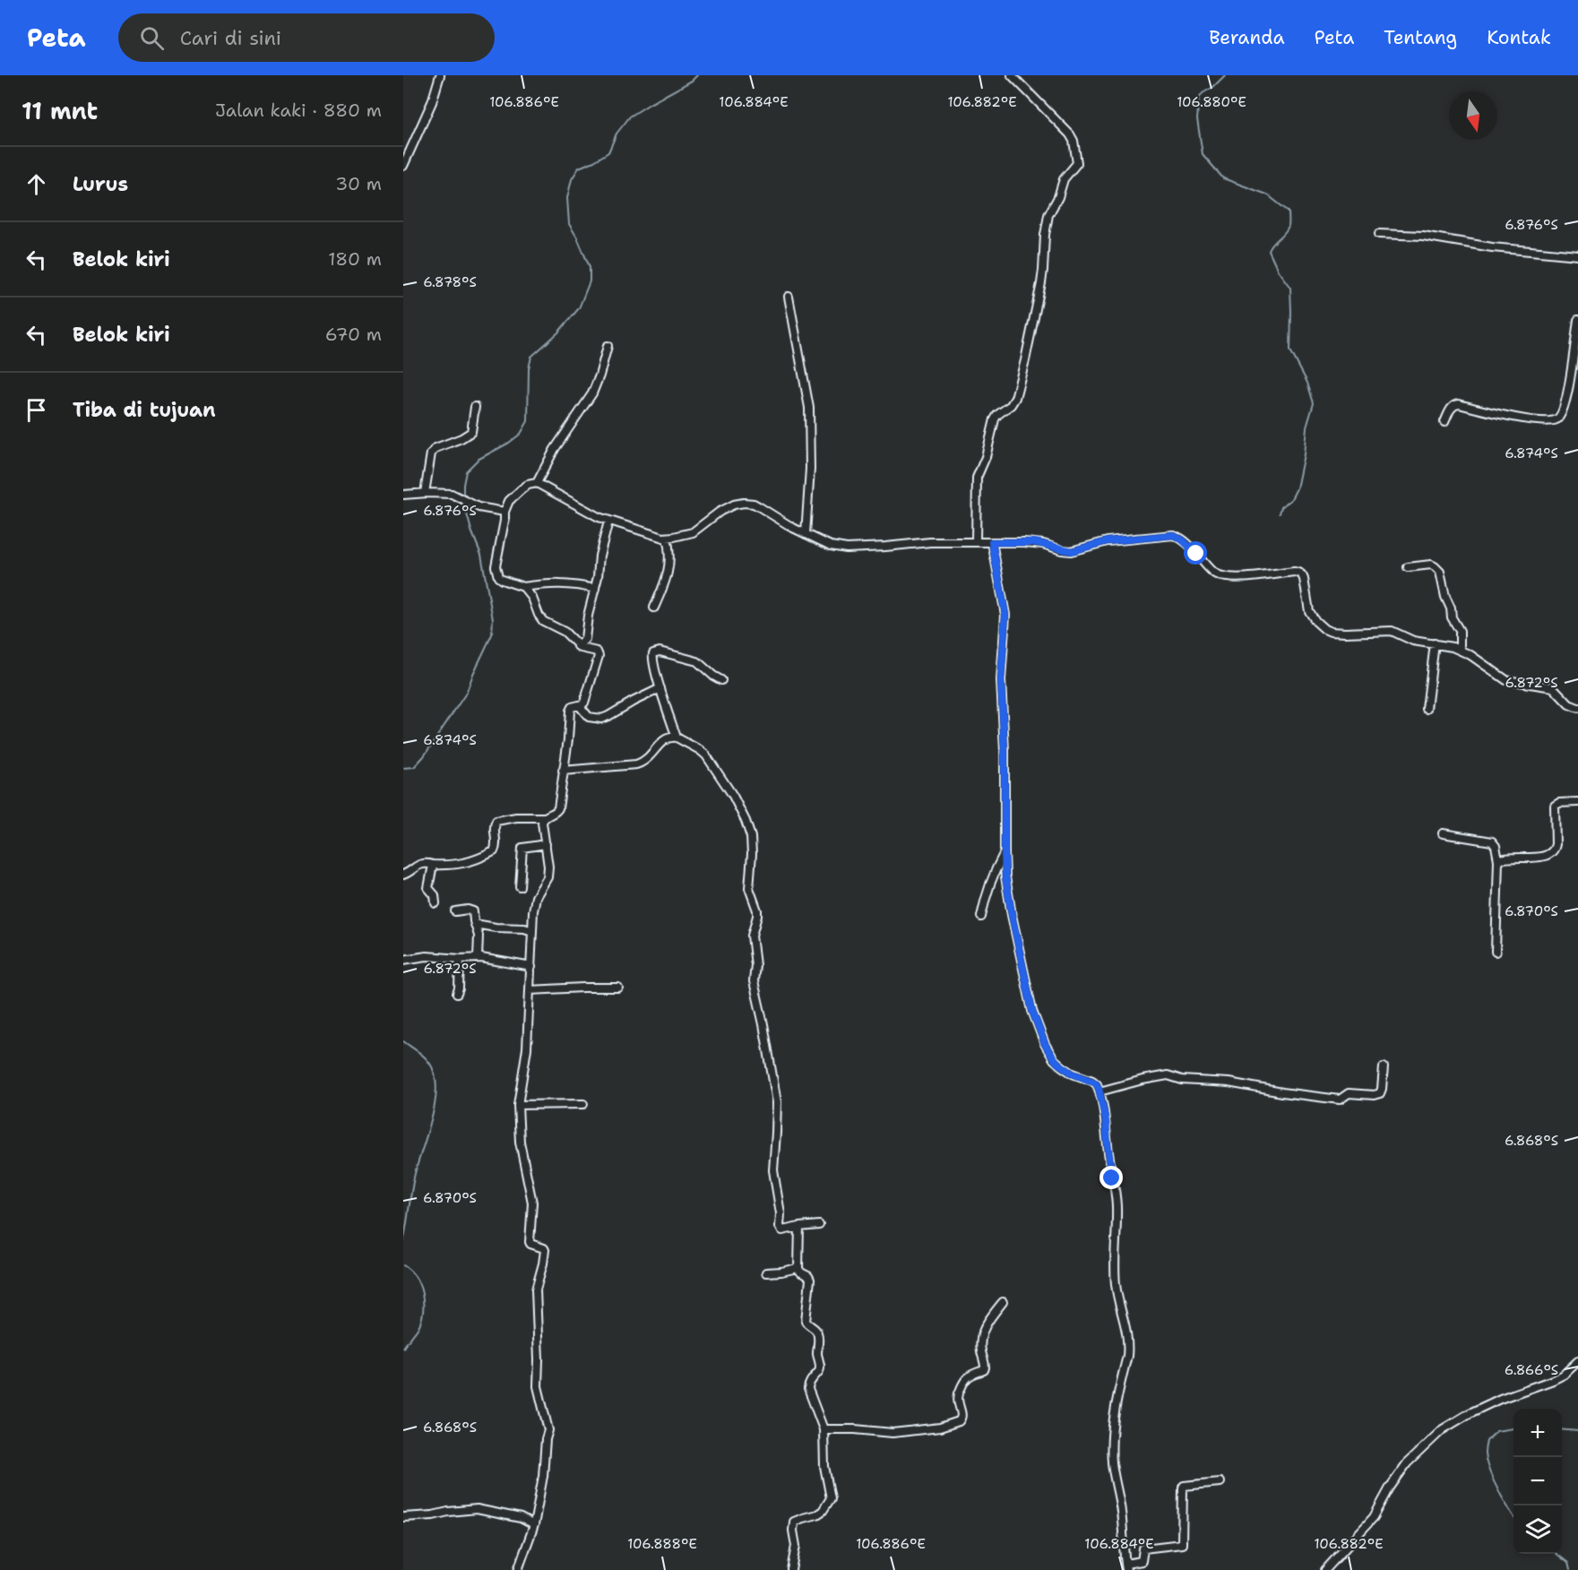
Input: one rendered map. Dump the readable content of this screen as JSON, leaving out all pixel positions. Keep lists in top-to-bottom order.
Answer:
{
  "north": "bottom",
  "page": {
    "header": "Peta",
    "search": "Cari di sini",
    "nav": [
      "Beranda",
      "Peta",
      "Tentang",
      "Kontak"
    ],
    "heading": ["11 mnt", "Jalan kaki · 880 m"],
    "list": [
      ["Lurus", "30 m"],
      ["Belok kiri", "180 m"],
      ["Belok kiri", "670 m"],
      "Tiba di tujuan"
    ],
    "map_buttons": ["+", "−"]
  },
  "coordinates": [
    "106.880°E",
    "106.886°E",
    "106.884°E",
    "106.882°E",
    "6.876°S",
    "6.878°S",
    "6.874°S",
    "6.872°S",
    "6.870°S",
    "6.868°S",
    "6.866°S",
    "106.888°E"
  ]
}
